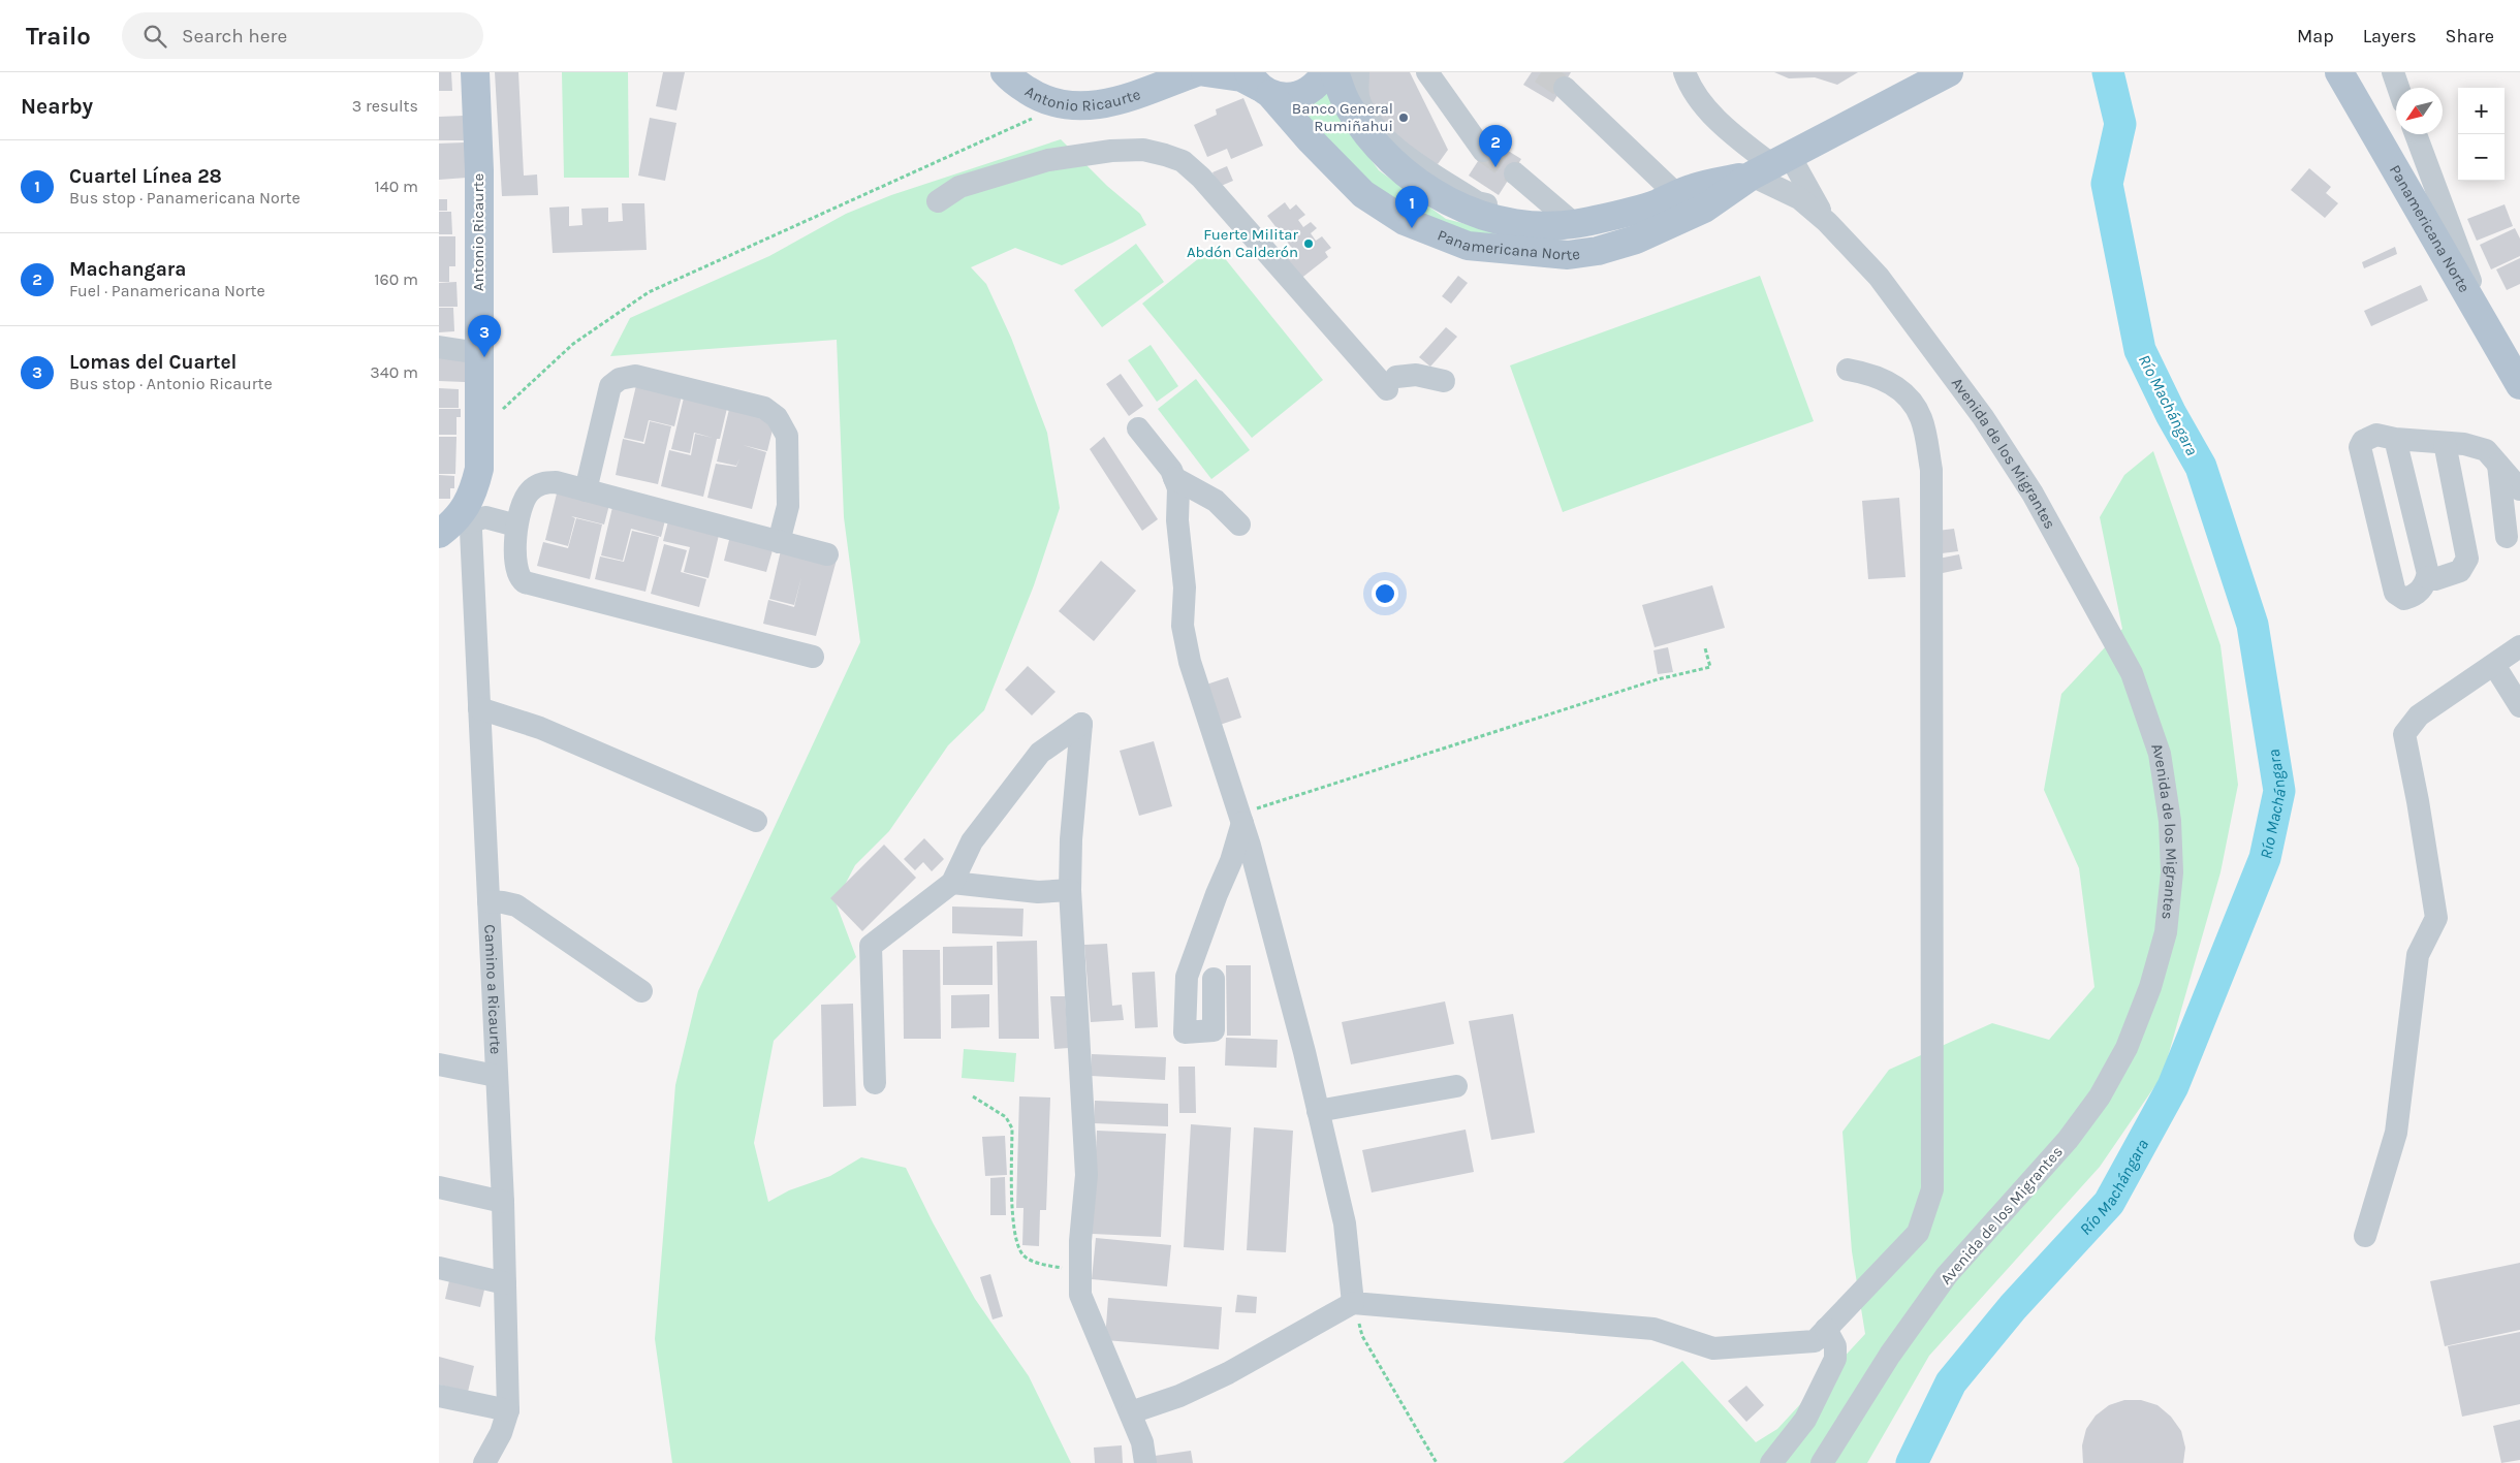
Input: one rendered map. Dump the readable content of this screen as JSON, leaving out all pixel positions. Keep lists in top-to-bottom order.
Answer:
{
  "streets": {
    "main road": ["Antonio Ricaurte", "Panamericana Norte"],
    "street": ["Avenida de los Migrantes", "Camino a Ricaurte"]
  },
  "crossings": [
    ["Antonio Ricaurte", "Camino a Ricaurte"]
  ],
  "water": ["Río Machángara"],
  "places": ["Banco General Rumiñahui", "Fuerte Militar Abdón Calderón"],
  "north": "bottom left",
  "page": {
    "header": "Trailo",
    "search": "Search here",
    "nav": ["Map", "Layers", "Share"],
    "heading": ["Nearby", "3 results"],
    "map_buttons": ["+", "−"],
    "pins": ["2", "1", "3"],
    "list": [
      {
        "mark": "1",
        "name": "Cuartel Línea 28",
        "note": "Bus stop · Panamericana Norte",
        "value": "140 m"
      },
      {
        "mark": "2",
        "name": "Machangara",
        "note": "Fuel · Panamericana Norte",
        "value": "160 m"
      },
      {
        "mark": "3",
        "name": "Lomas del Cuartel",
        "note": "Bus stop · Antonio Ricaurte",
        "value": "340 m"
      }
    ]
  }
}
